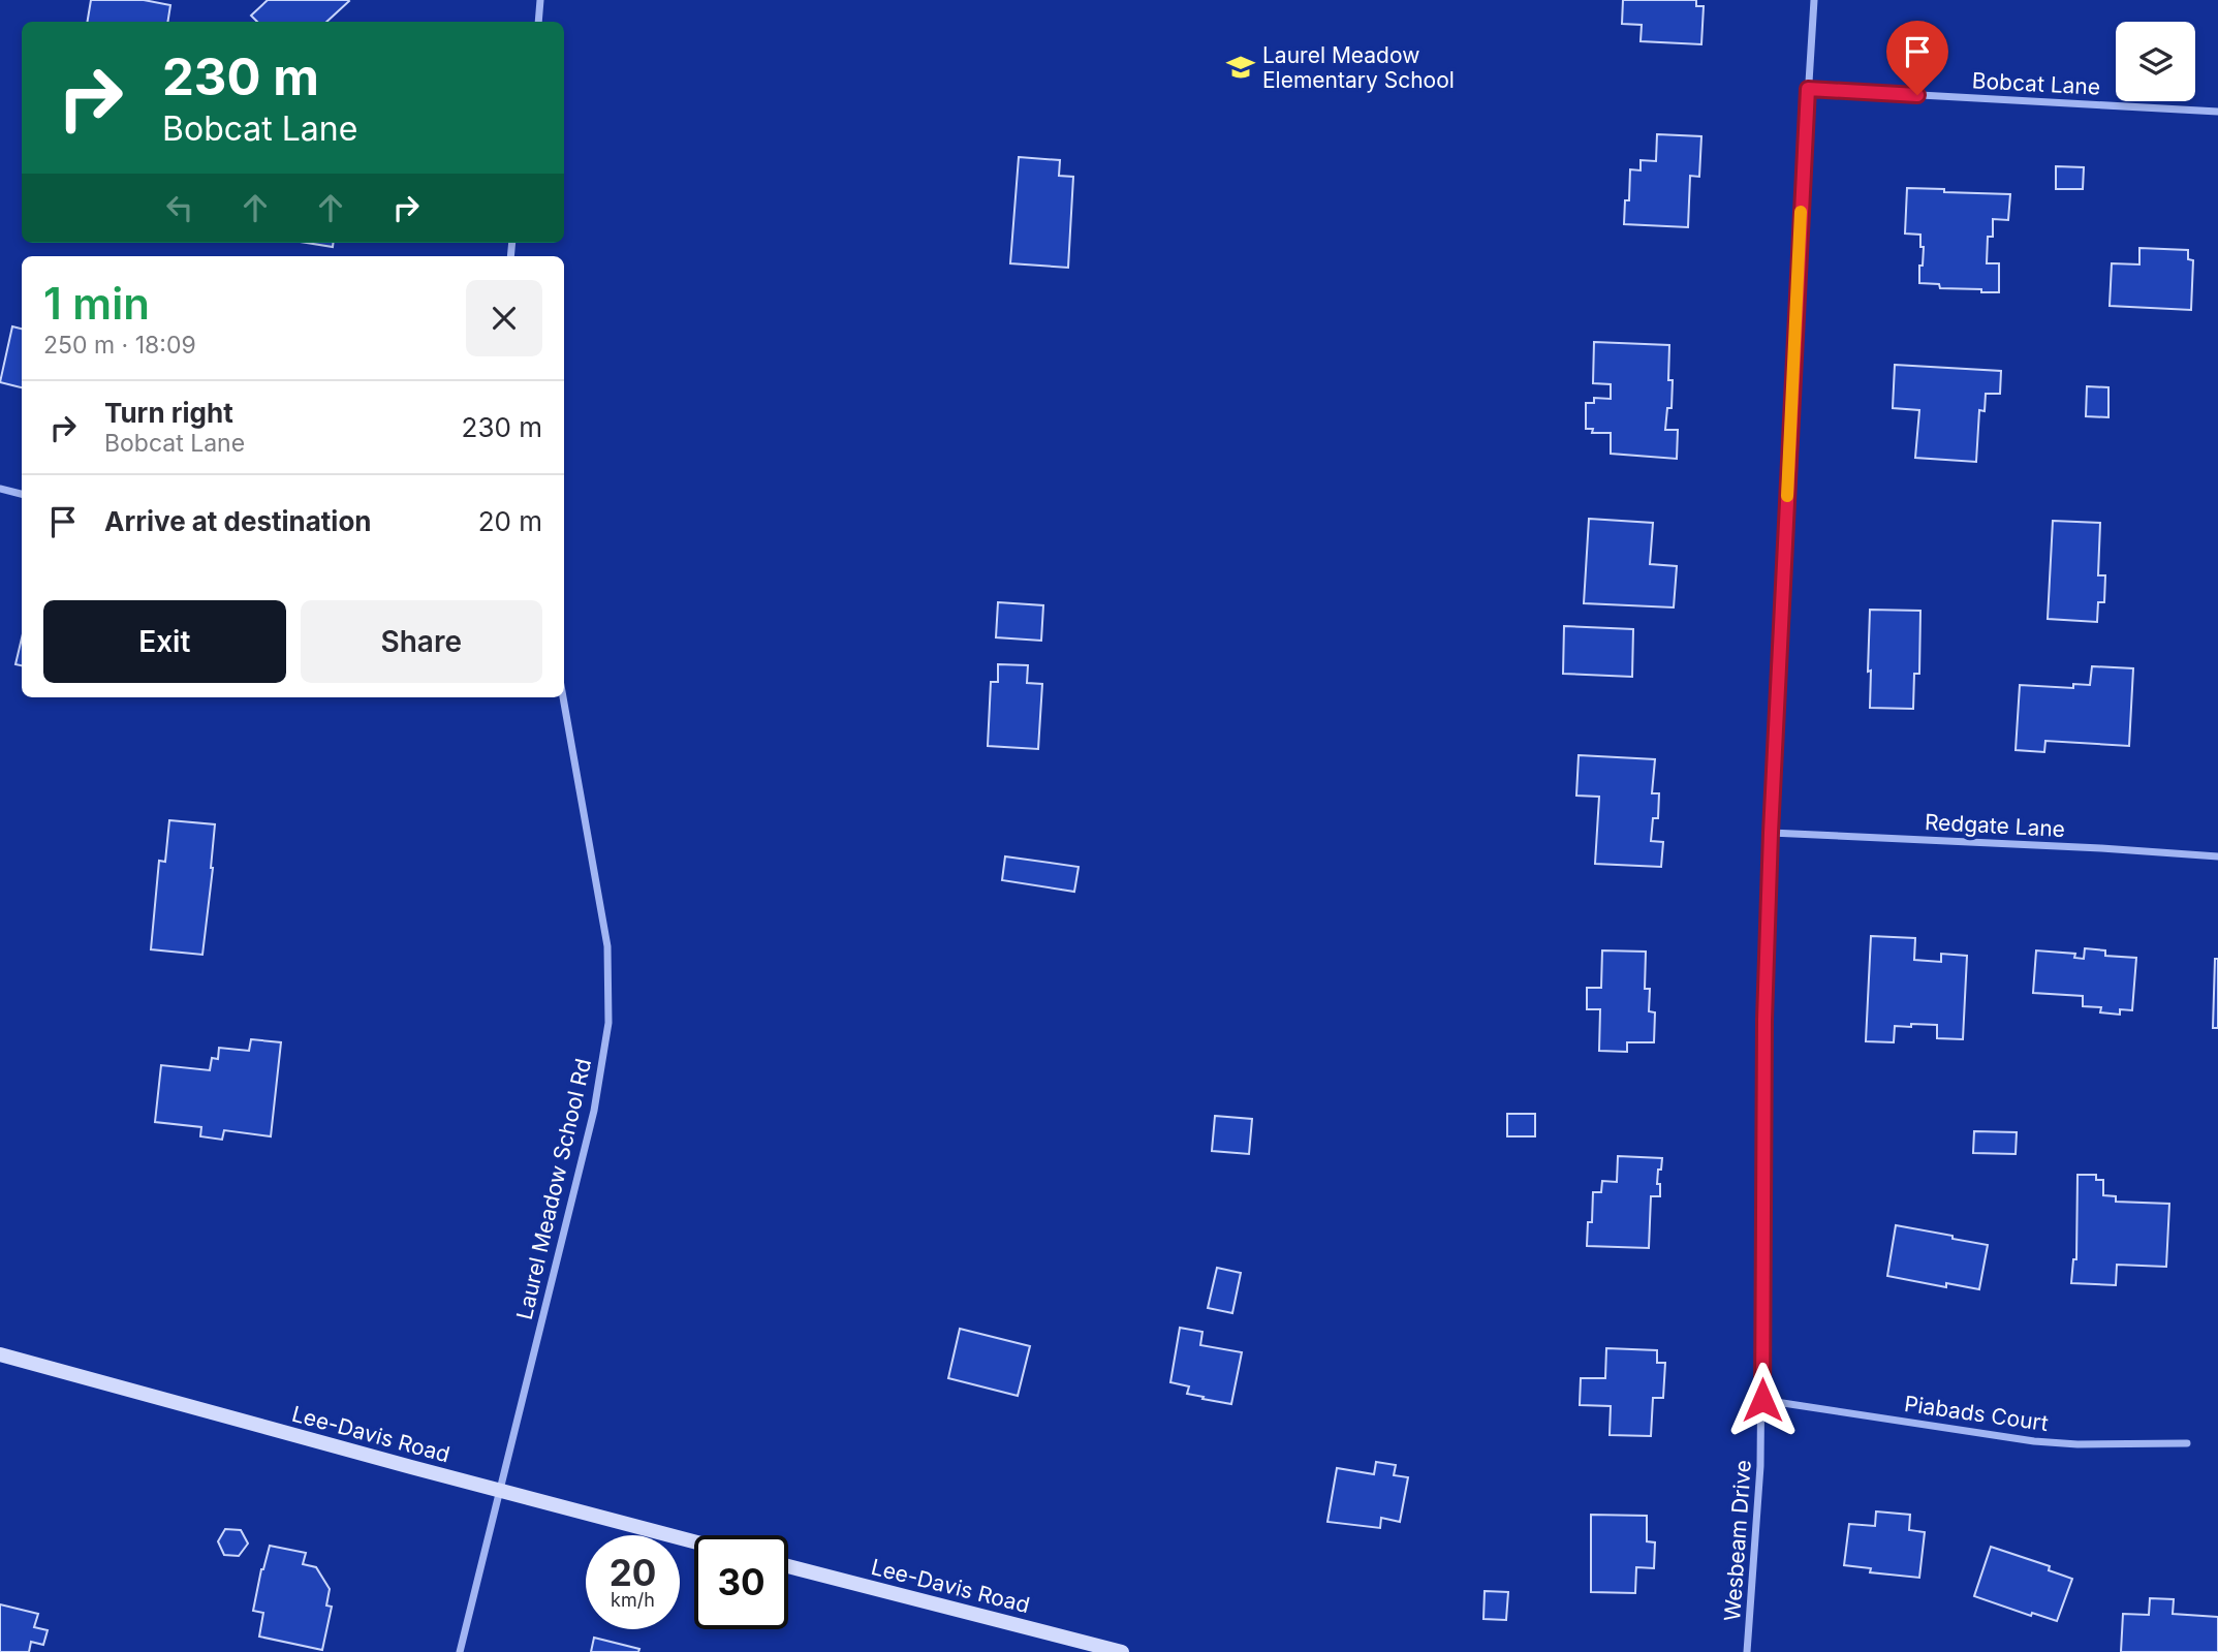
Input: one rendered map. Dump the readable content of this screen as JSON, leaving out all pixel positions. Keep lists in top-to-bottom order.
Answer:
{
  "streets": {
    "main road": ["Lee-Davis Road"],
    "street": [
      "Bobcat Lane",
      "Redgate Lane",
      "Laurel Meadow School Rd",
      "Piabads Court",
      "Wesbeam Drive"
    ]
  },
  "crossings": [
    ["Bobcat Lane", "Wesbeam Drive"],
    ["Redgate Lane", "Wesbeam Drive"],
    ["Laurel Meadow School Rd", "Lee-Davis Road"],
    ["Piabads Court", "Wesbeam Drive"]
  ],
  "places": {
    "school or university": ["Laurel Meadow Elementary School"]
  },
  "page": {
    "turn": ["230 m", "Bobcat Lane"],
    "heading": ["1 min", "250 m · 18:09"],
    "list": [
      {
        "name": "Turn right",
        "note": "Bobcat Lane",
        "value": "230 m"
      },
      {
        "name": "Arrive at destination",
        "value": "20 m"
      }
    ],
    "buttons": ["Exit", "Share"],
    "speed": "20 km/h",
    "limit": "30"
  }
}
